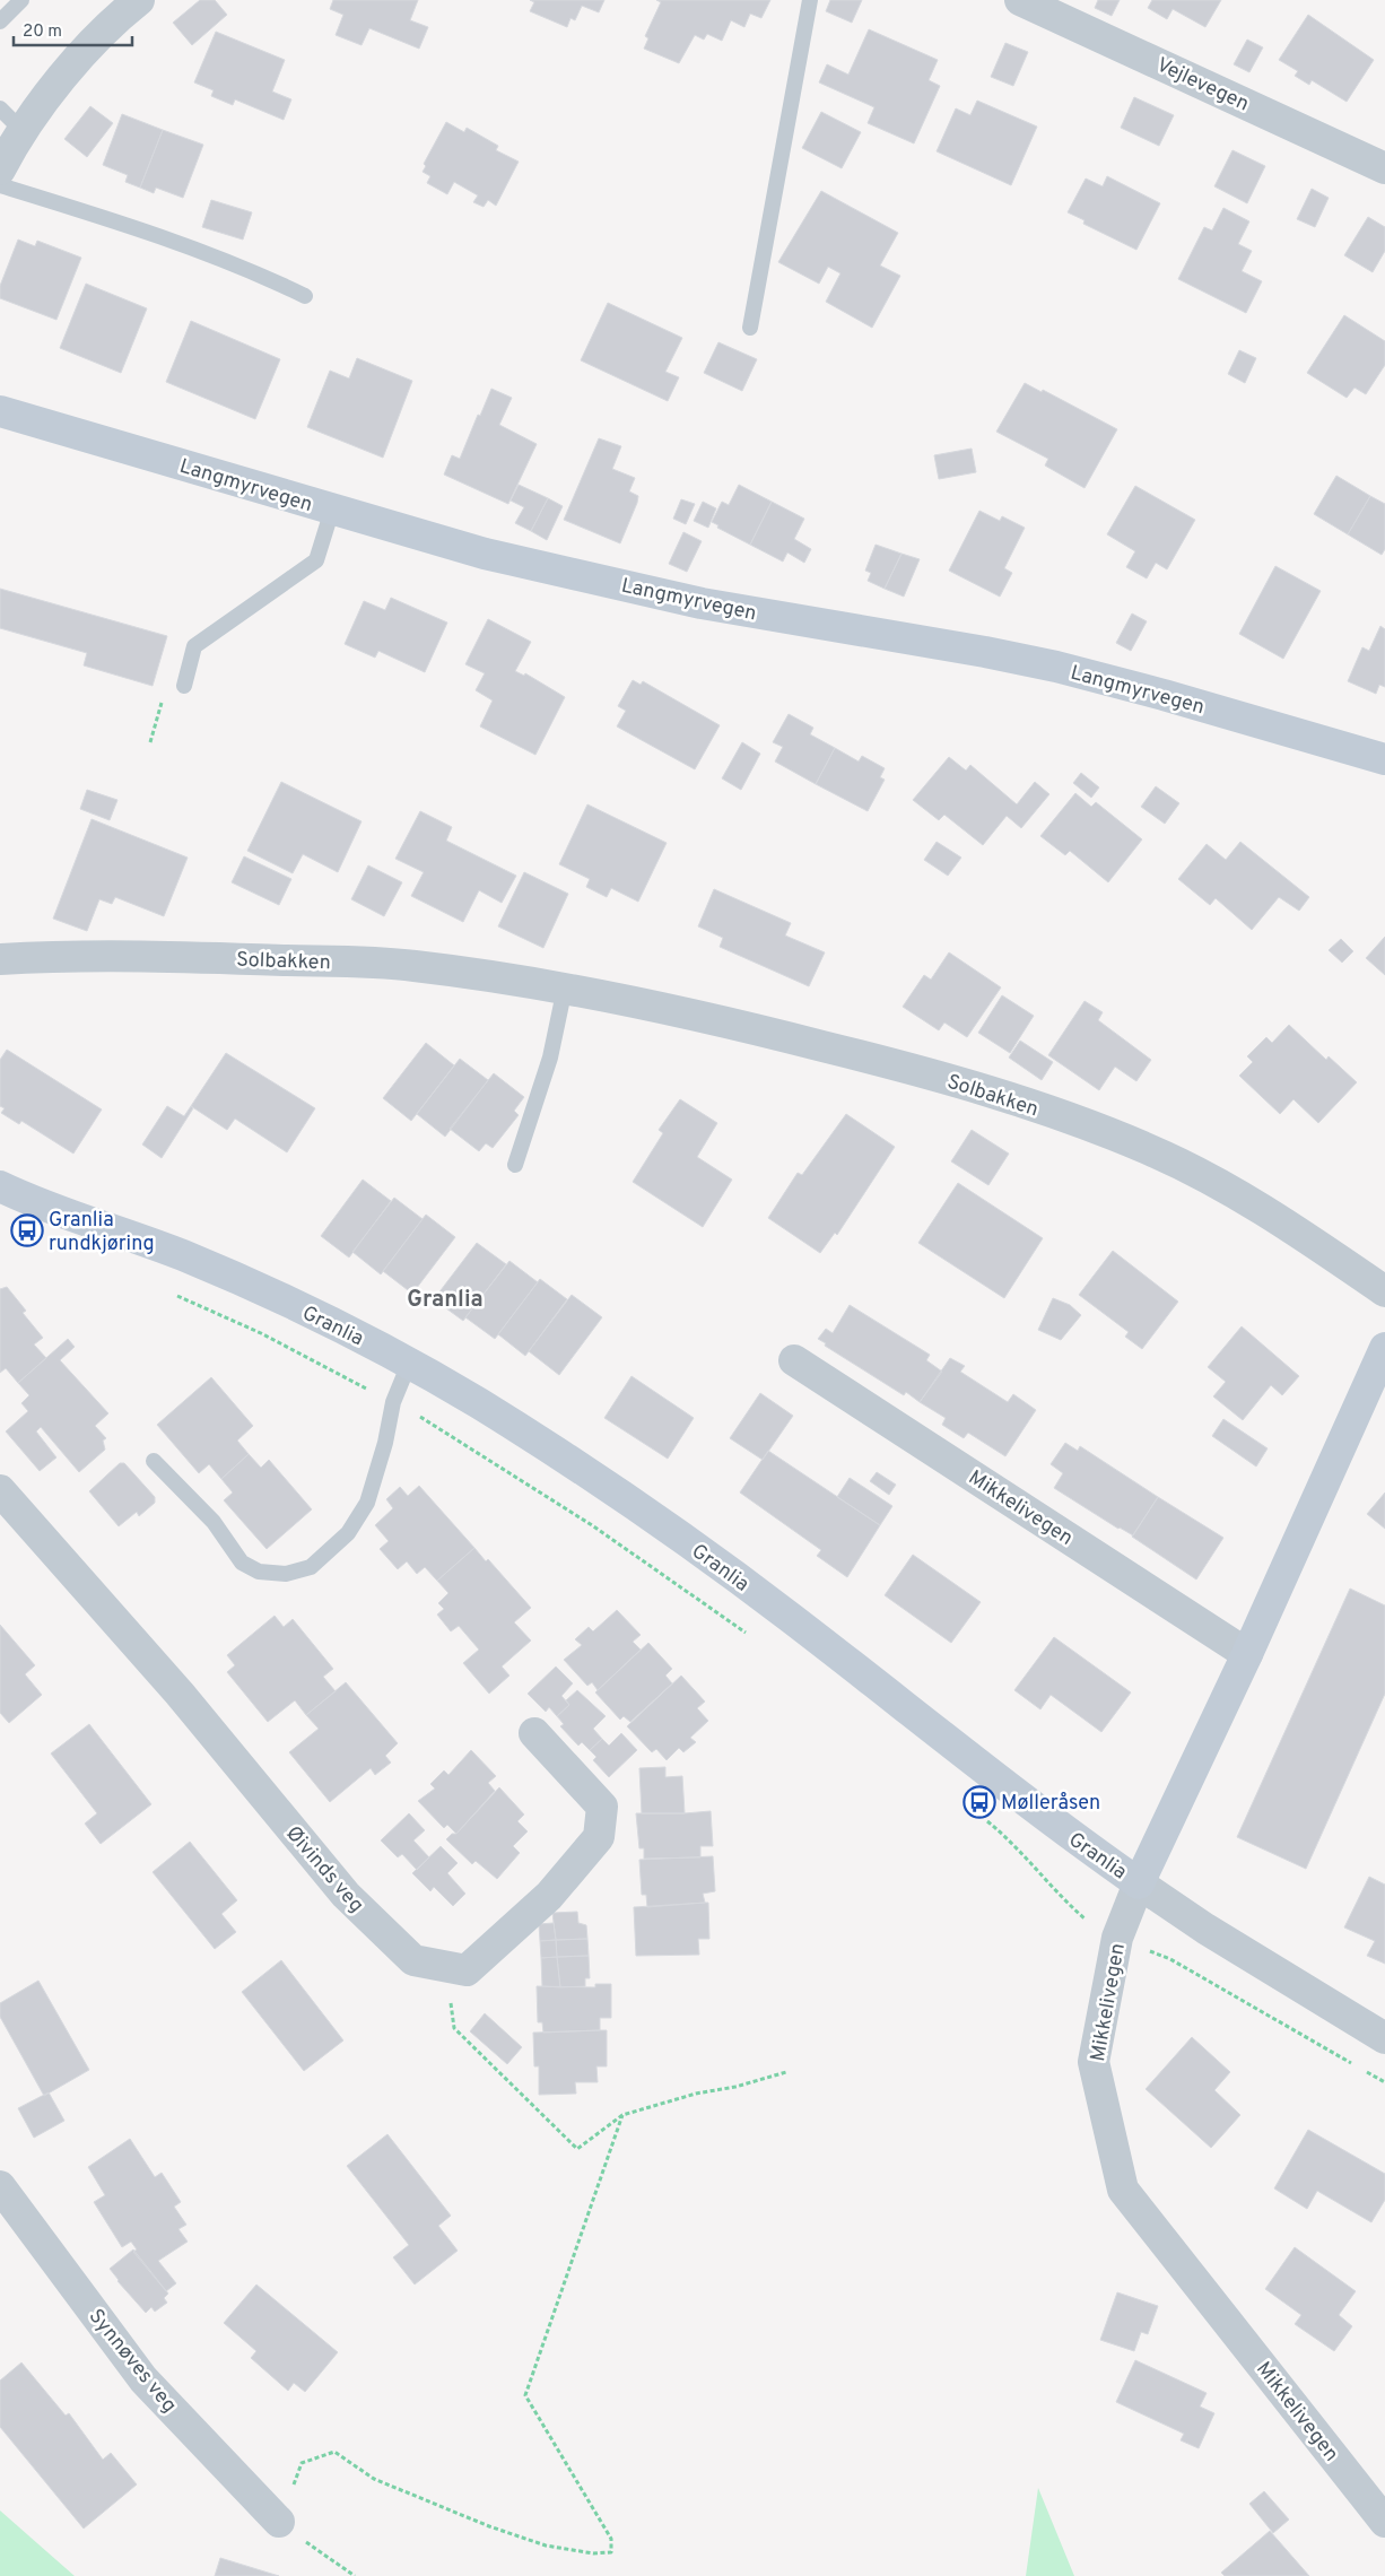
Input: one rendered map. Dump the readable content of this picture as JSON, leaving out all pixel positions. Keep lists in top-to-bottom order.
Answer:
{
  "streets": {
    "street": [
      "Vejlevegen",
      "Langmyrvegen",
      "Solbakken",
      "Granlia",
      "Mikkelivegen",
      "Øivinds veg",
      "Synnøves veg"
    ]
  },
  "crossings": [
    ["Granlia", "Mikkelivegen"]
  ],
  "districts": ["Granlia"],
  "places": {
    "bus stop": ["Granlia rundkjøring", "Mølleråsen"]
  },
  "scale_bar": "20 m"
}
